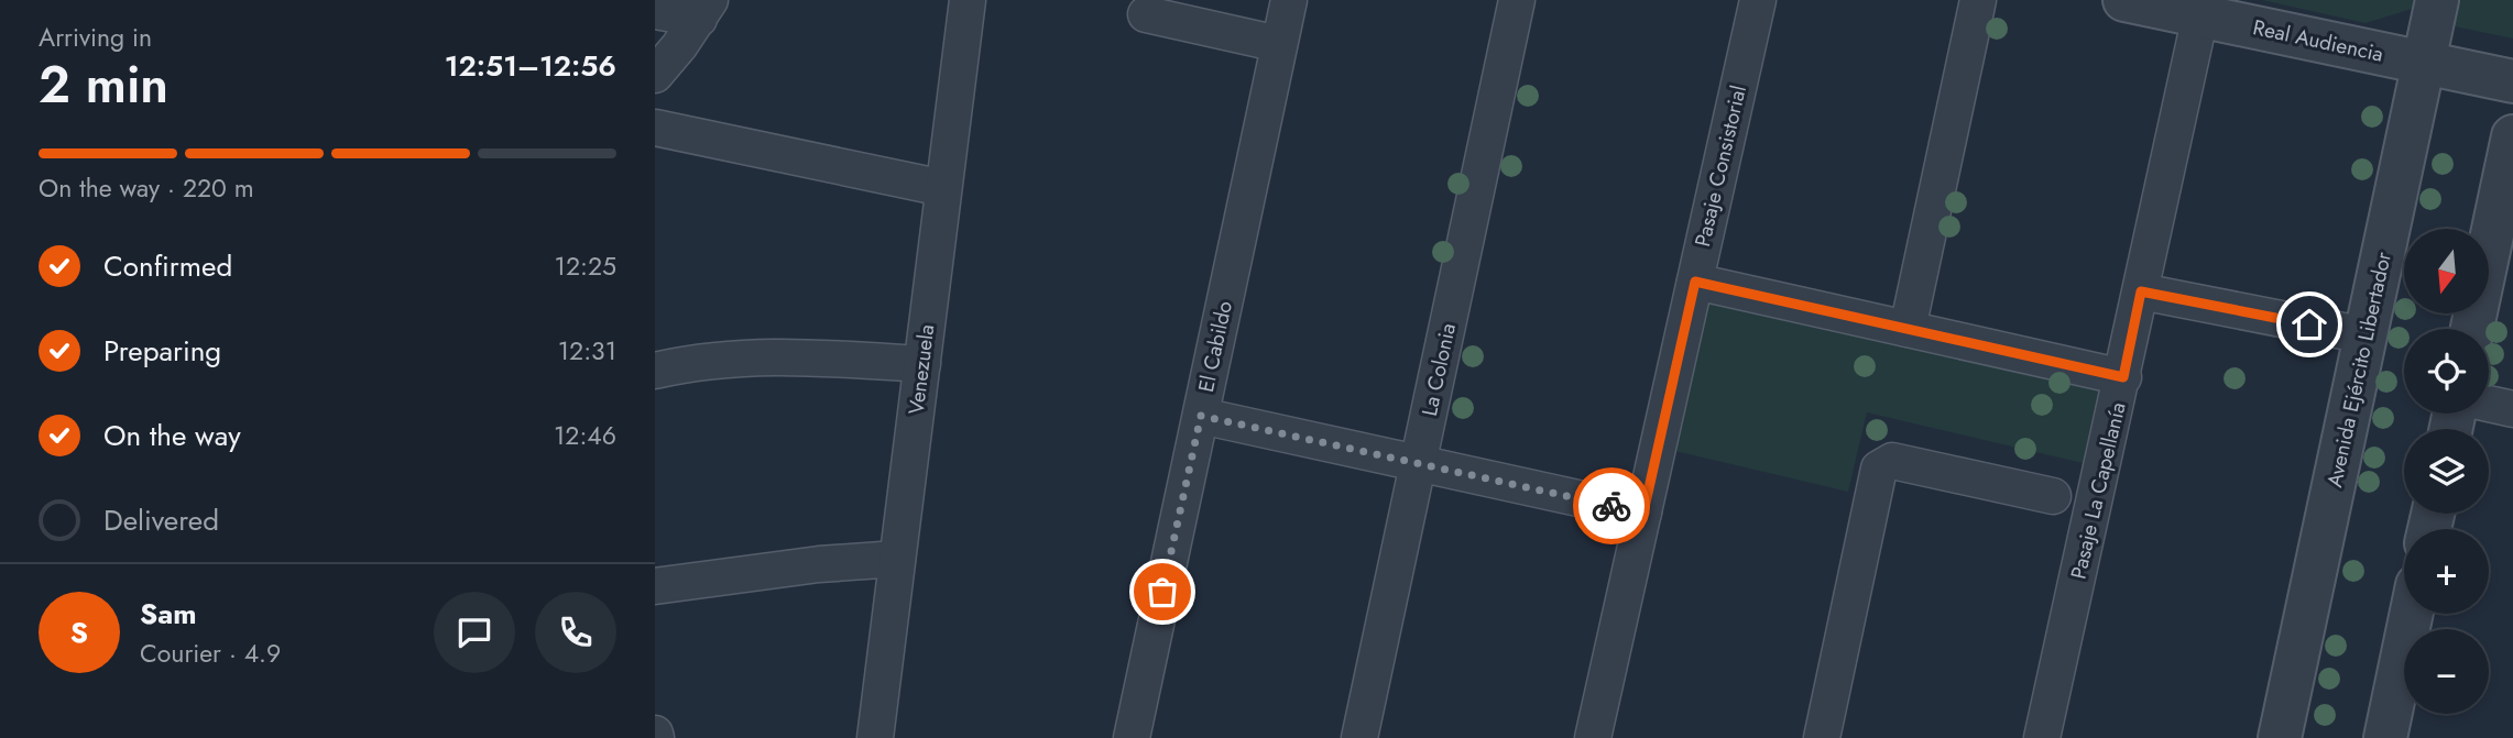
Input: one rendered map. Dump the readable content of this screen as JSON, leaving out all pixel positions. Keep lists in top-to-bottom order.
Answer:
{
  "streets": {
    "street": [
      "Real Audiencia",
      "Pasaje Consistorial",
      "El Cabildo",
      "Venezuela",
      "La Colonia",
      "Avenida Ejército Libertador",
      "Pasaje La Capellanía"
    ]
  },
  "crossings": [
    ["Real Audiencia", "Avenida Ejército Libertador"],
    ["Real Audiencia", "Pasaje La Capellanía"]
  ],
  "north": "bottom",
  "page": {
    "heading": ["2 min", "Arriving in", "12:51–12:56"],
    "panel": ["Sam", "Courier · 4.9"],
    "bar": "On the way · 220 m",
    "list": [
      ["Confirmed", "12:25"],
      ["Preparing", "12:31"],
      ["On the way", "12:46"],
      "Delivered"
    ],
    "map_buttons": ["+", "−"],
    "round": "S"
  }
}
